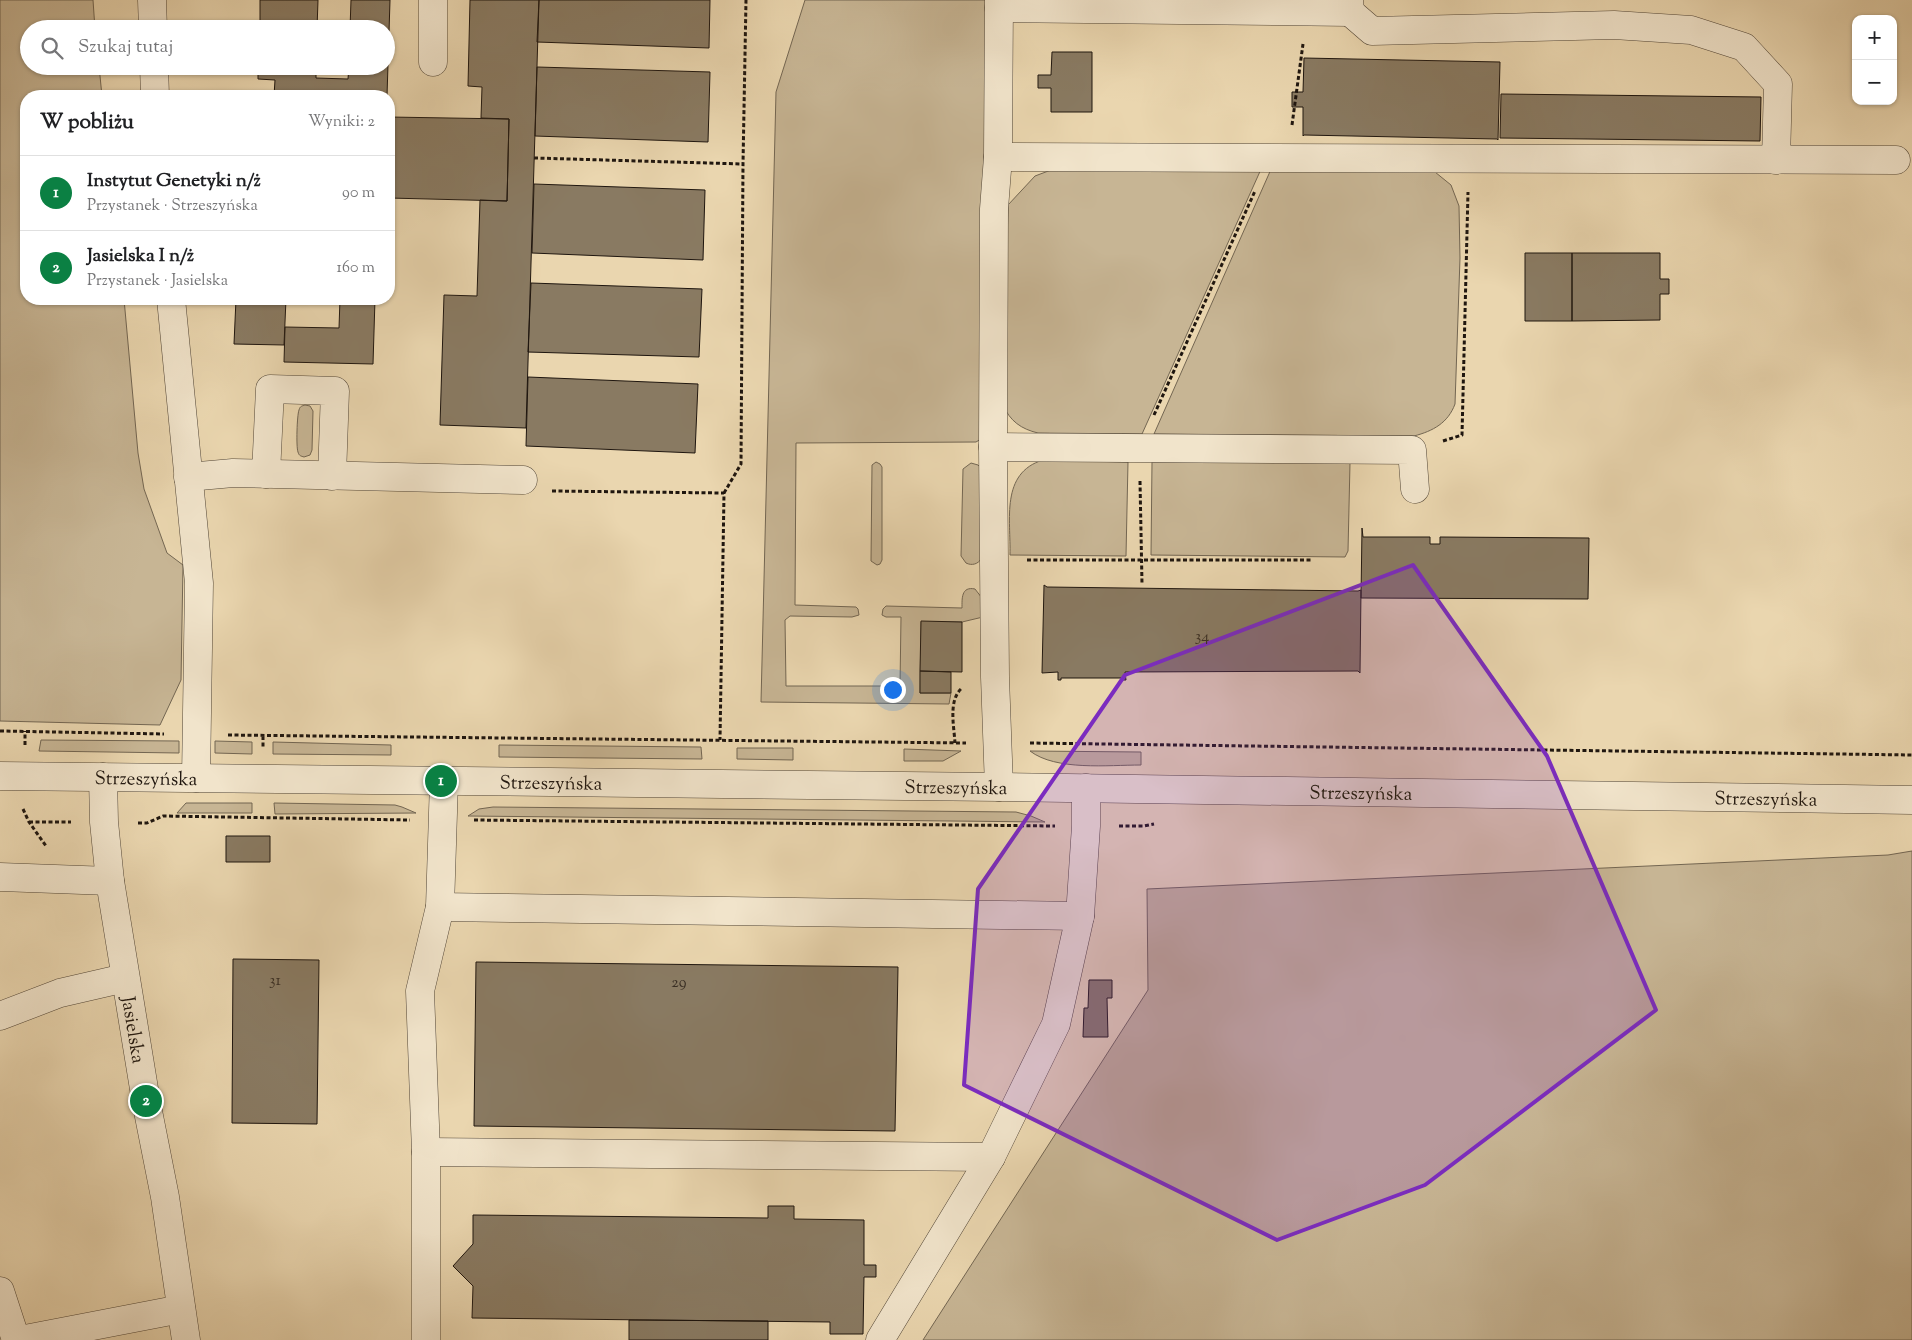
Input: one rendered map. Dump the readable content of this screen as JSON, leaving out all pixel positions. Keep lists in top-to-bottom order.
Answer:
{
  "streets": {
    "street": ["Strzeszyńska", "Jasielska"]
  },
  "crossings": [
    ["Strzeszyńska", "Jasielska"]
  ],
  "house_numbers": ["34", "31", "29"],
  "page": {
    "map_buttons": ["+", "−"],
    "search": "Szukaj tutaj",
    "heading": ["W pobliżu", "Wyniki: 2"],
    "list": [
      {
        "mark": "1",
        "name": "Instytut Genetyki n/ż",
        "note": "Przystanek · Strzeszyńska",
        "value": "90 m"
      },
      {
        "mark": "2",
        "name": "Jasielska I n/ż",
        "note": "Przystanek · Jasielska",
        "value": "160 m"
      }
    ],
    "pins": ["1", "2"]
  }
}
